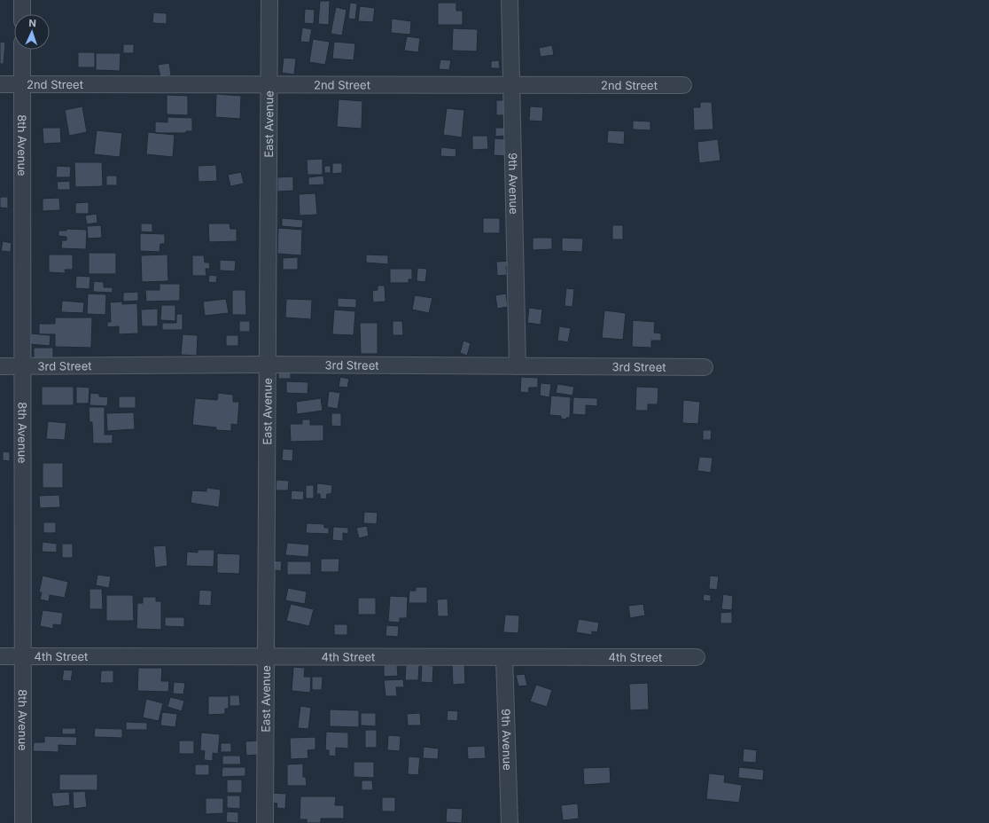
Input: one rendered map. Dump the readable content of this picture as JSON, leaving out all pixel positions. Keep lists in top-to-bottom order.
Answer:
{
  "streets": {
    "street": [
      "2nd Street",
      "East Avenue",
      "8th Avenue",
      "9th Avenue",
      "3rd Street",
      "4th Street"
    ]
  },
  "crossings": [
    ["2nd Street", "East Avenue"],
    ["2nd Street", "8th Avenue"],
    ["2nd Street", "9th Avenue"],
    ["East Avenue", "3rd Street"],
    ["East Avenue", "4th Street"],
    ["8th Avenue", "3rd Street"],
    ["8th Avenue", "4th Street"],
    ["9th Avenue", "3rd Street"],
    ["9th Avenue", "4th Street"]
  ],
  "north": "top"
}
